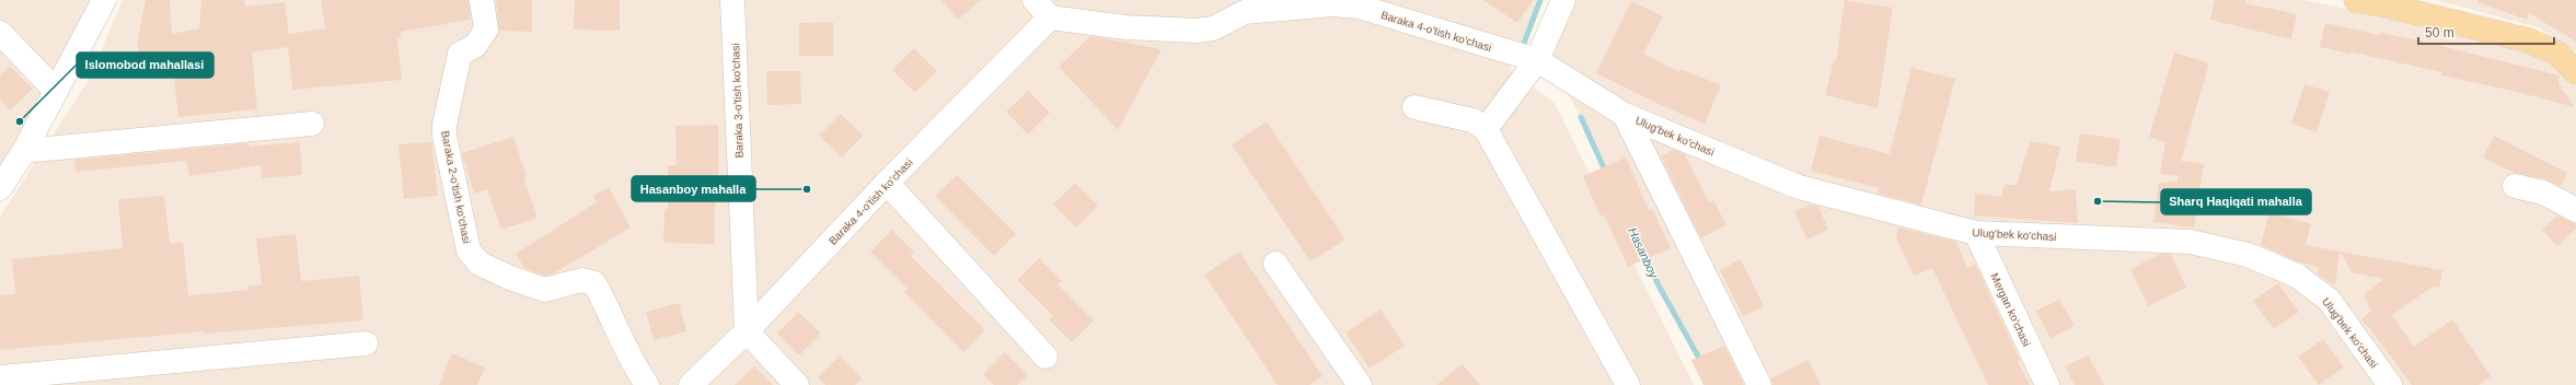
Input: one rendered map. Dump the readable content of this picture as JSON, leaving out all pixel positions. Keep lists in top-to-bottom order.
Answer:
{
  "streets": {
    "street": [
      "Baraka 4-o'tish ko'chasi",
      "Baraka 3-o'tish ko'chasi",
      "Ulug'bek ko'chasi",
      "Baraka 2-o'tish ko'chasi",
      "Mergan ko'chasi"
    ]
  },
  "crossings": [
    ["Baraka 4-o'tish ko'chasi", "Baraka 3-o'tish ko'chasi"],
    ["Baraka 4-o'tish ko'chasi", "Ulug'bek ko'chasi"],
    ["Ulug'bek ko'chasi", "Mergan ko'chasi"]
  ],
  "water": ["Hasanboy"],
  "places": ["Islomobod mahallasi", "Hasanboy mahalla", "Sharq Haqiqati mahalla"],
  "scale_bar": "50 m"
}
